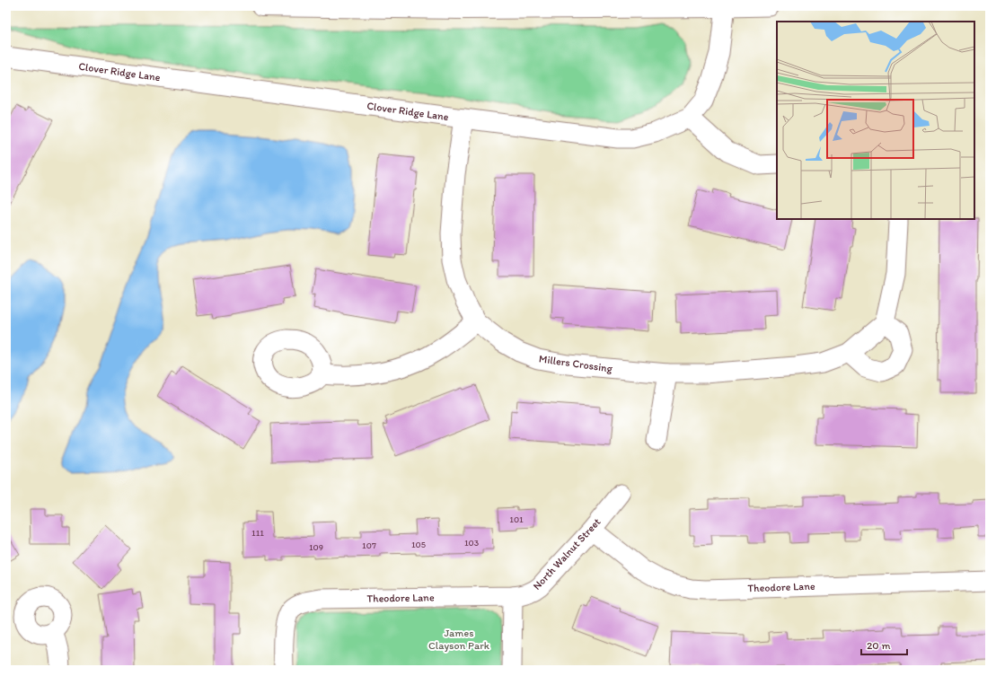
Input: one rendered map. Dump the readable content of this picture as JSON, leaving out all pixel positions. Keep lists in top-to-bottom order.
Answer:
{
  "streets": {
    "street": [
      "Clover Ridge Lane",
      "Millers Crossing",
      "North Walnut Street",
      "Theodore Lane"
    ]
  },
  "crossings": [
    ["Clover Ridge Lane", "Millers Crossing"],
    ["North Walnut Street", "Theodore Lane"]
  ],
  "parks": ["James Clayson Park"],
  "house_numbers": [
    "101",
    "111",
    "103",
    "105",
    "107",
    "109"
  ],
  "scale_bar": "20 m"
}
